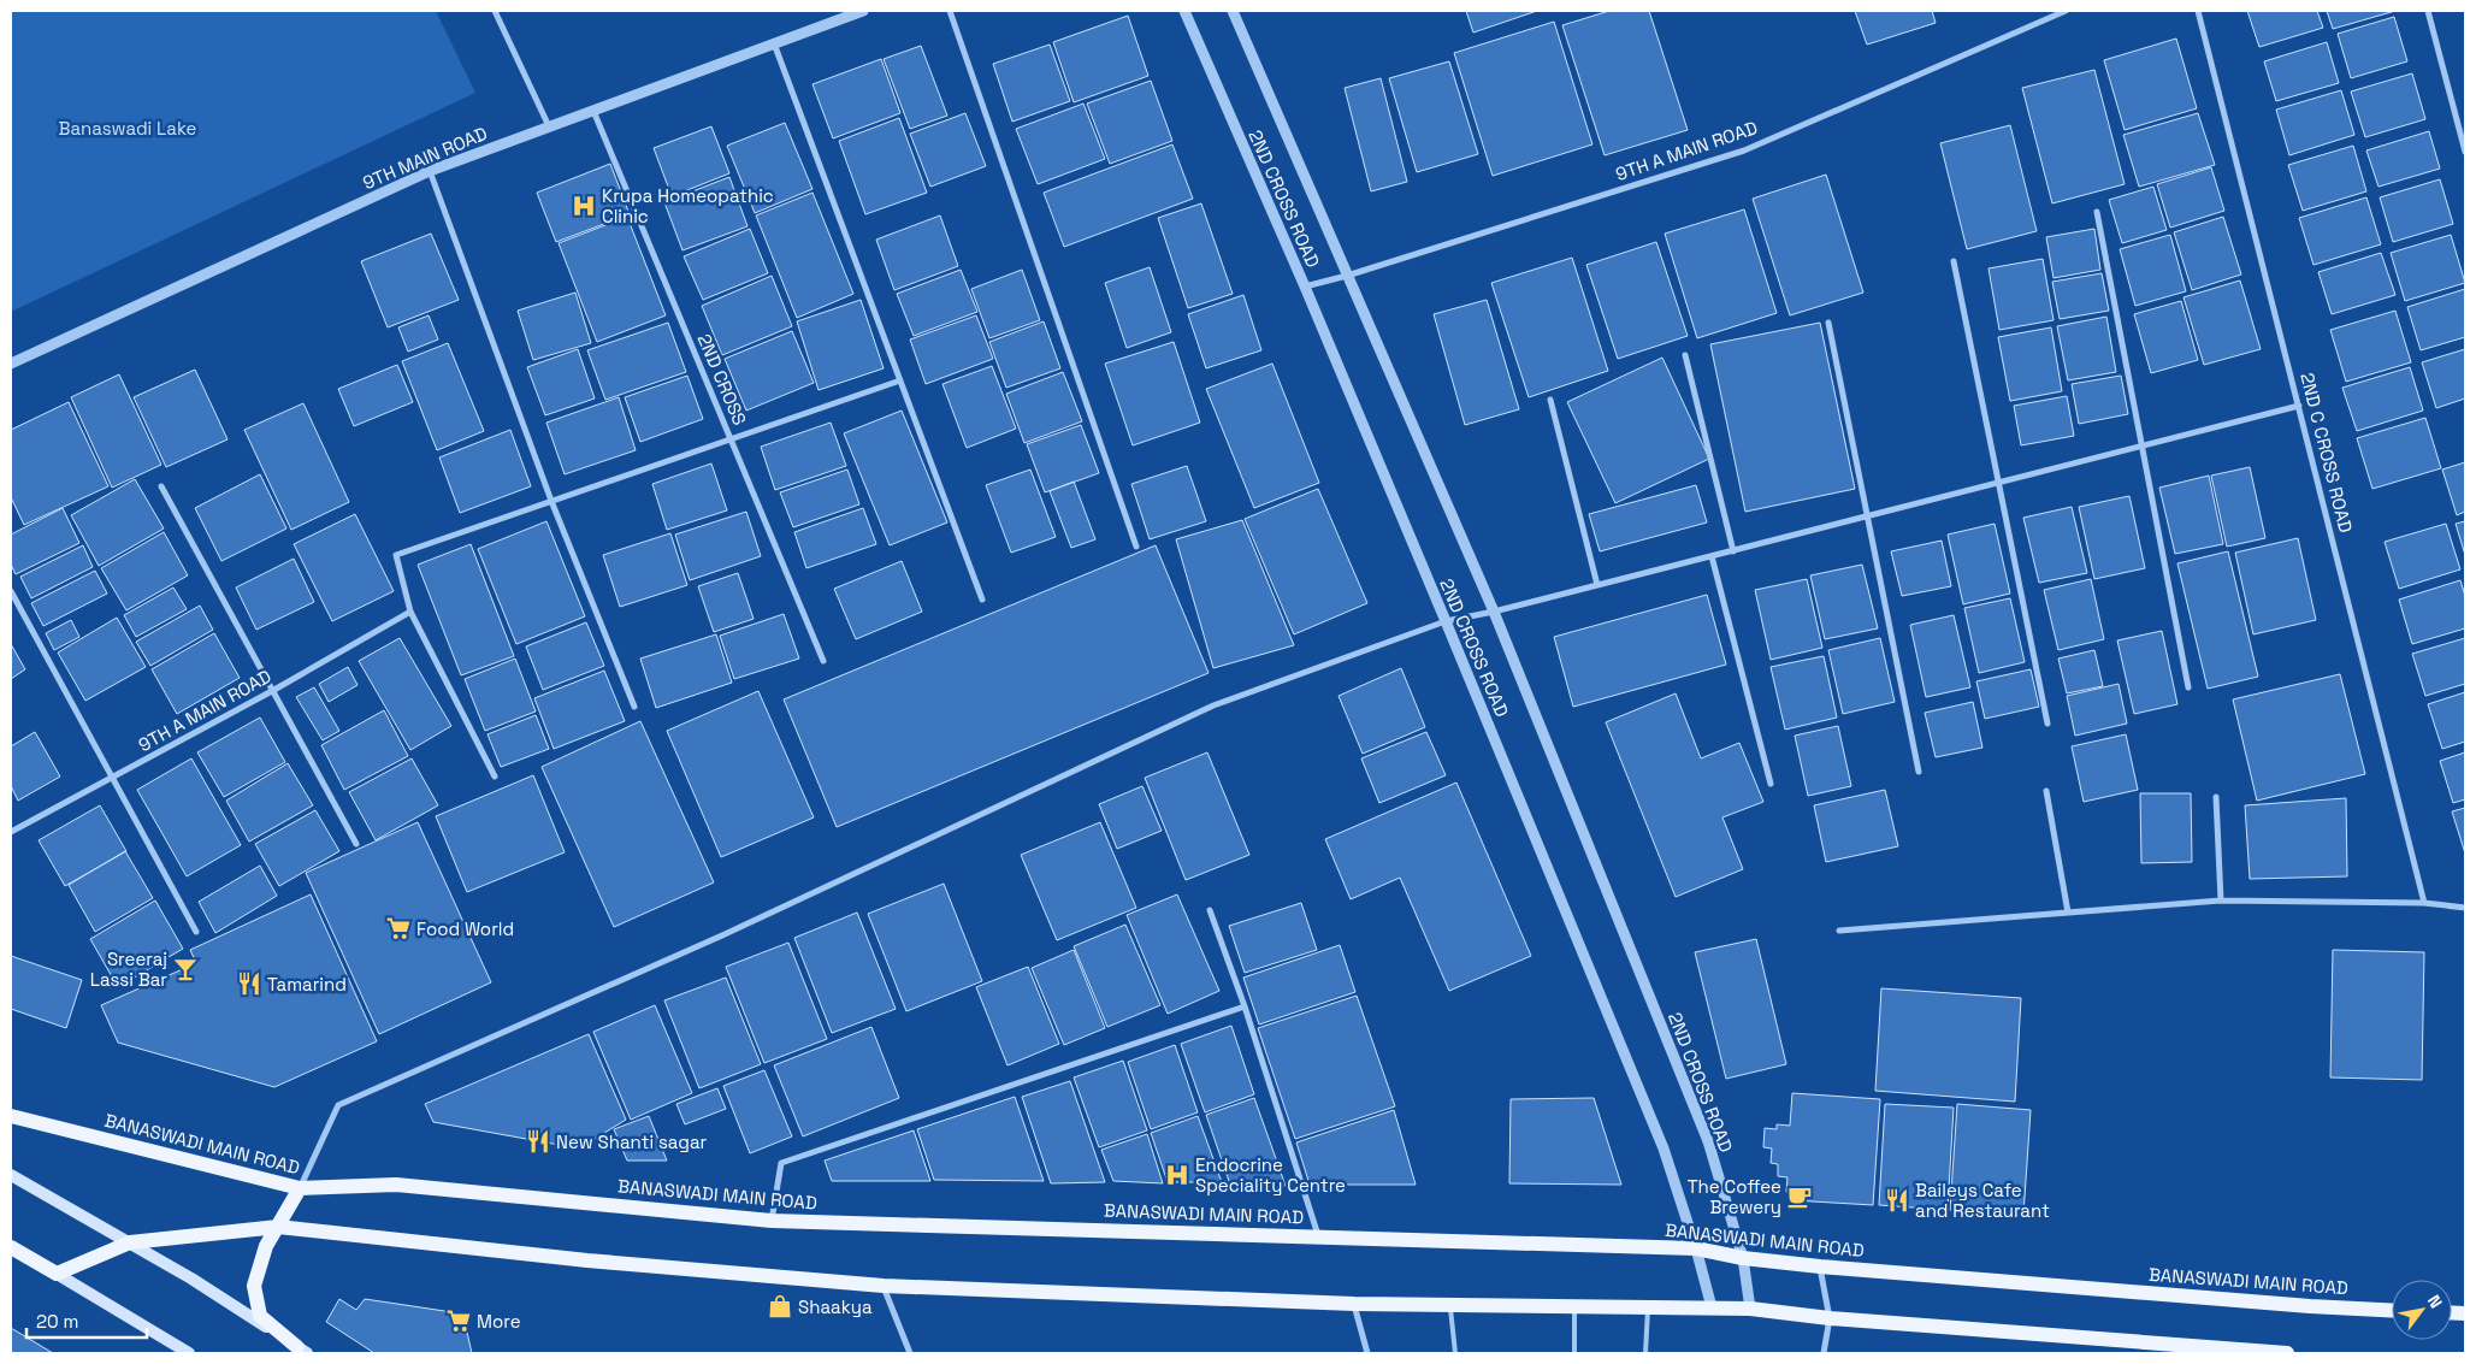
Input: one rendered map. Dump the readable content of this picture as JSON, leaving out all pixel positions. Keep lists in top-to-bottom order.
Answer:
{
  "streets": {
    "main road": ["BANASWADI MAIN ROAD"],
    "street": [
      "9TH A MAIN ROAD",
      "9TH MAIN ROAD",
      "2ND CROSS ROAD",
      "2ND CROSS",
      "2ND C CROSS ROAD"
    ]
  },
  "crossings": [
    ["9TH A MAIN ROAD", "2ND CROSS ROAD"],
    ["9TH MAIN ROAD", "2ND CROSS"],
    ["2ND CROSS ROAD", "BANASWADI MAIN ROAD"]
  ],
  "parks": ["Banaswadi Lake"],
  "places": {
    "hospital": ["Krupa Homeopathic Clinic", "Endocrine Speciality Centre"],
    "supermarket": ["Food World", "More"],
    "bar": ["Sreeraj Lassi Bar"],
    "restaurant": ["Tamarind", "New Shanti sagar", "Baileys Cafe and Restaurant"],
    "cafe": ["The Coffee Brewery"],
    "shop": ["Shaakya"]
  },
  "scale_bar": "20 m",
  "north": "top right"
}
